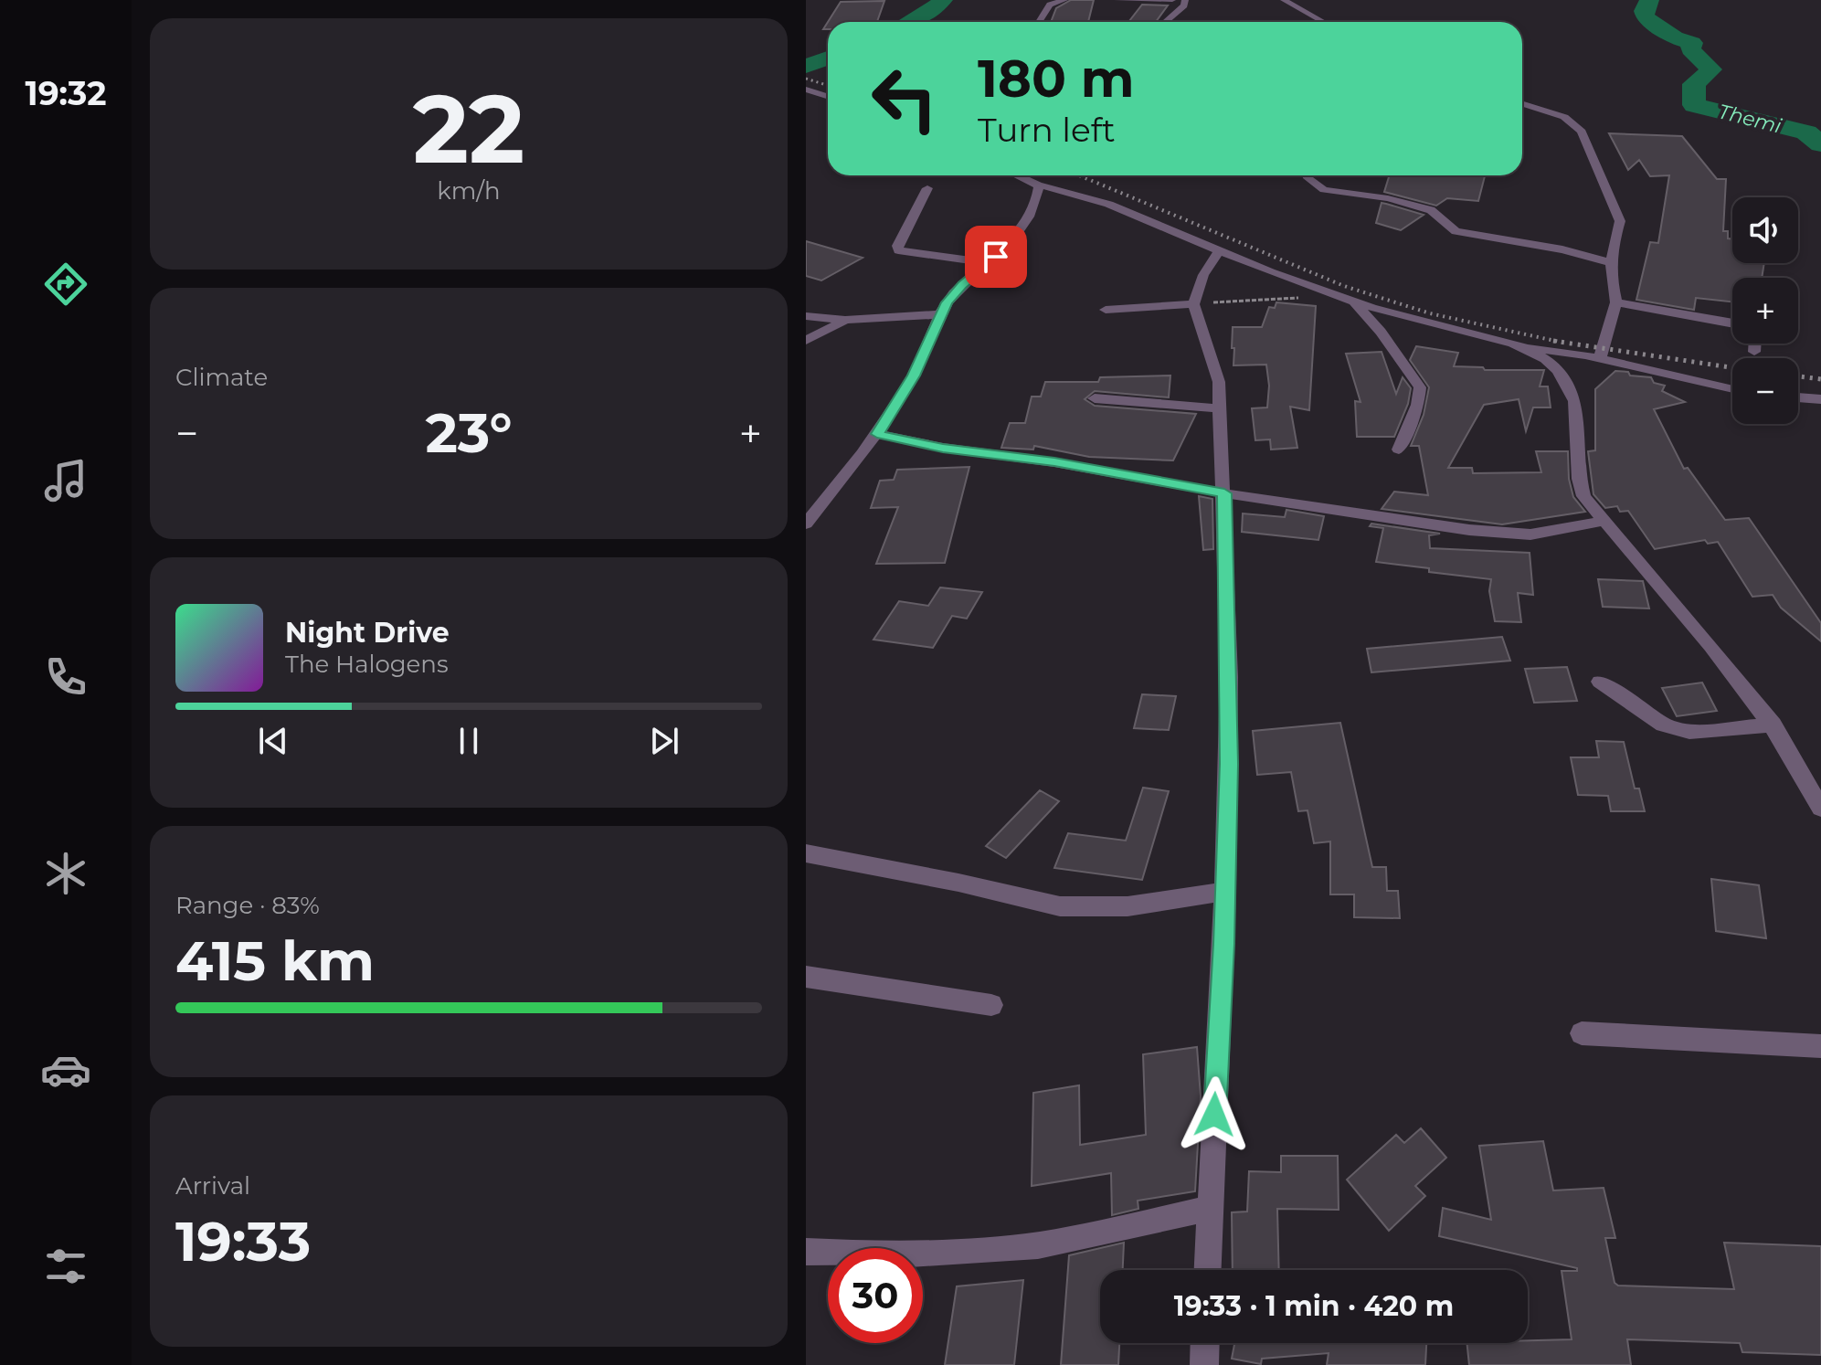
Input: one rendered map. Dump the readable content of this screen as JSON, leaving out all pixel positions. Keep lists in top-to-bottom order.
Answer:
{
  "water": ["Themi"],
  "page": {
    "tabs": "19:32",
    "tile": [
      ["22", "km/h"],
      "Climate",
      ["Range · 83%", "415 km"],
      ["Arrival", "19:33"]
    ],
    "turn": ["180 m", "Turn left"],
    "map_buttons": ["+", "−"],
    "heat": ["−", "23°", "+"],
    "song": ["Night Drive", "The Halogens"],
    "limit": "30",
    "trip": "19:33 · 1 min · 420 m"
  }
}
